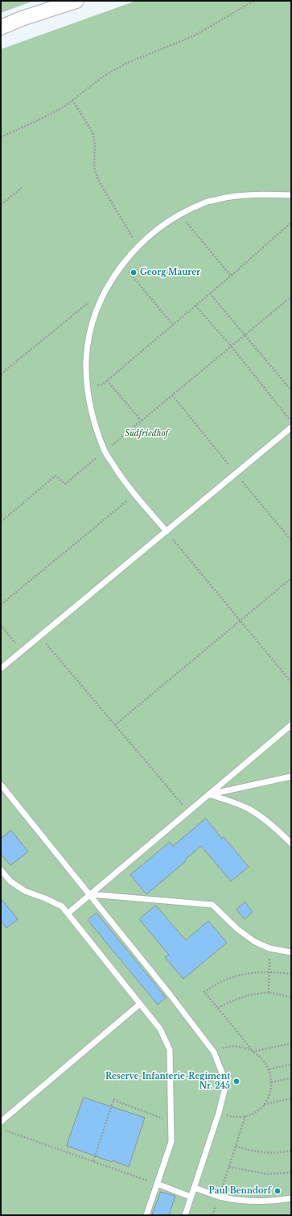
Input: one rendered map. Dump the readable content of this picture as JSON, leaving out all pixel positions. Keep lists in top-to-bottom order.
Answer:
{
  "parks": ["Südfriedhof"],
  "places": ["Georg Maurer", "Reserve-Infanterie-Regiment Nr. 245", "Paul Benndorf"]
}
